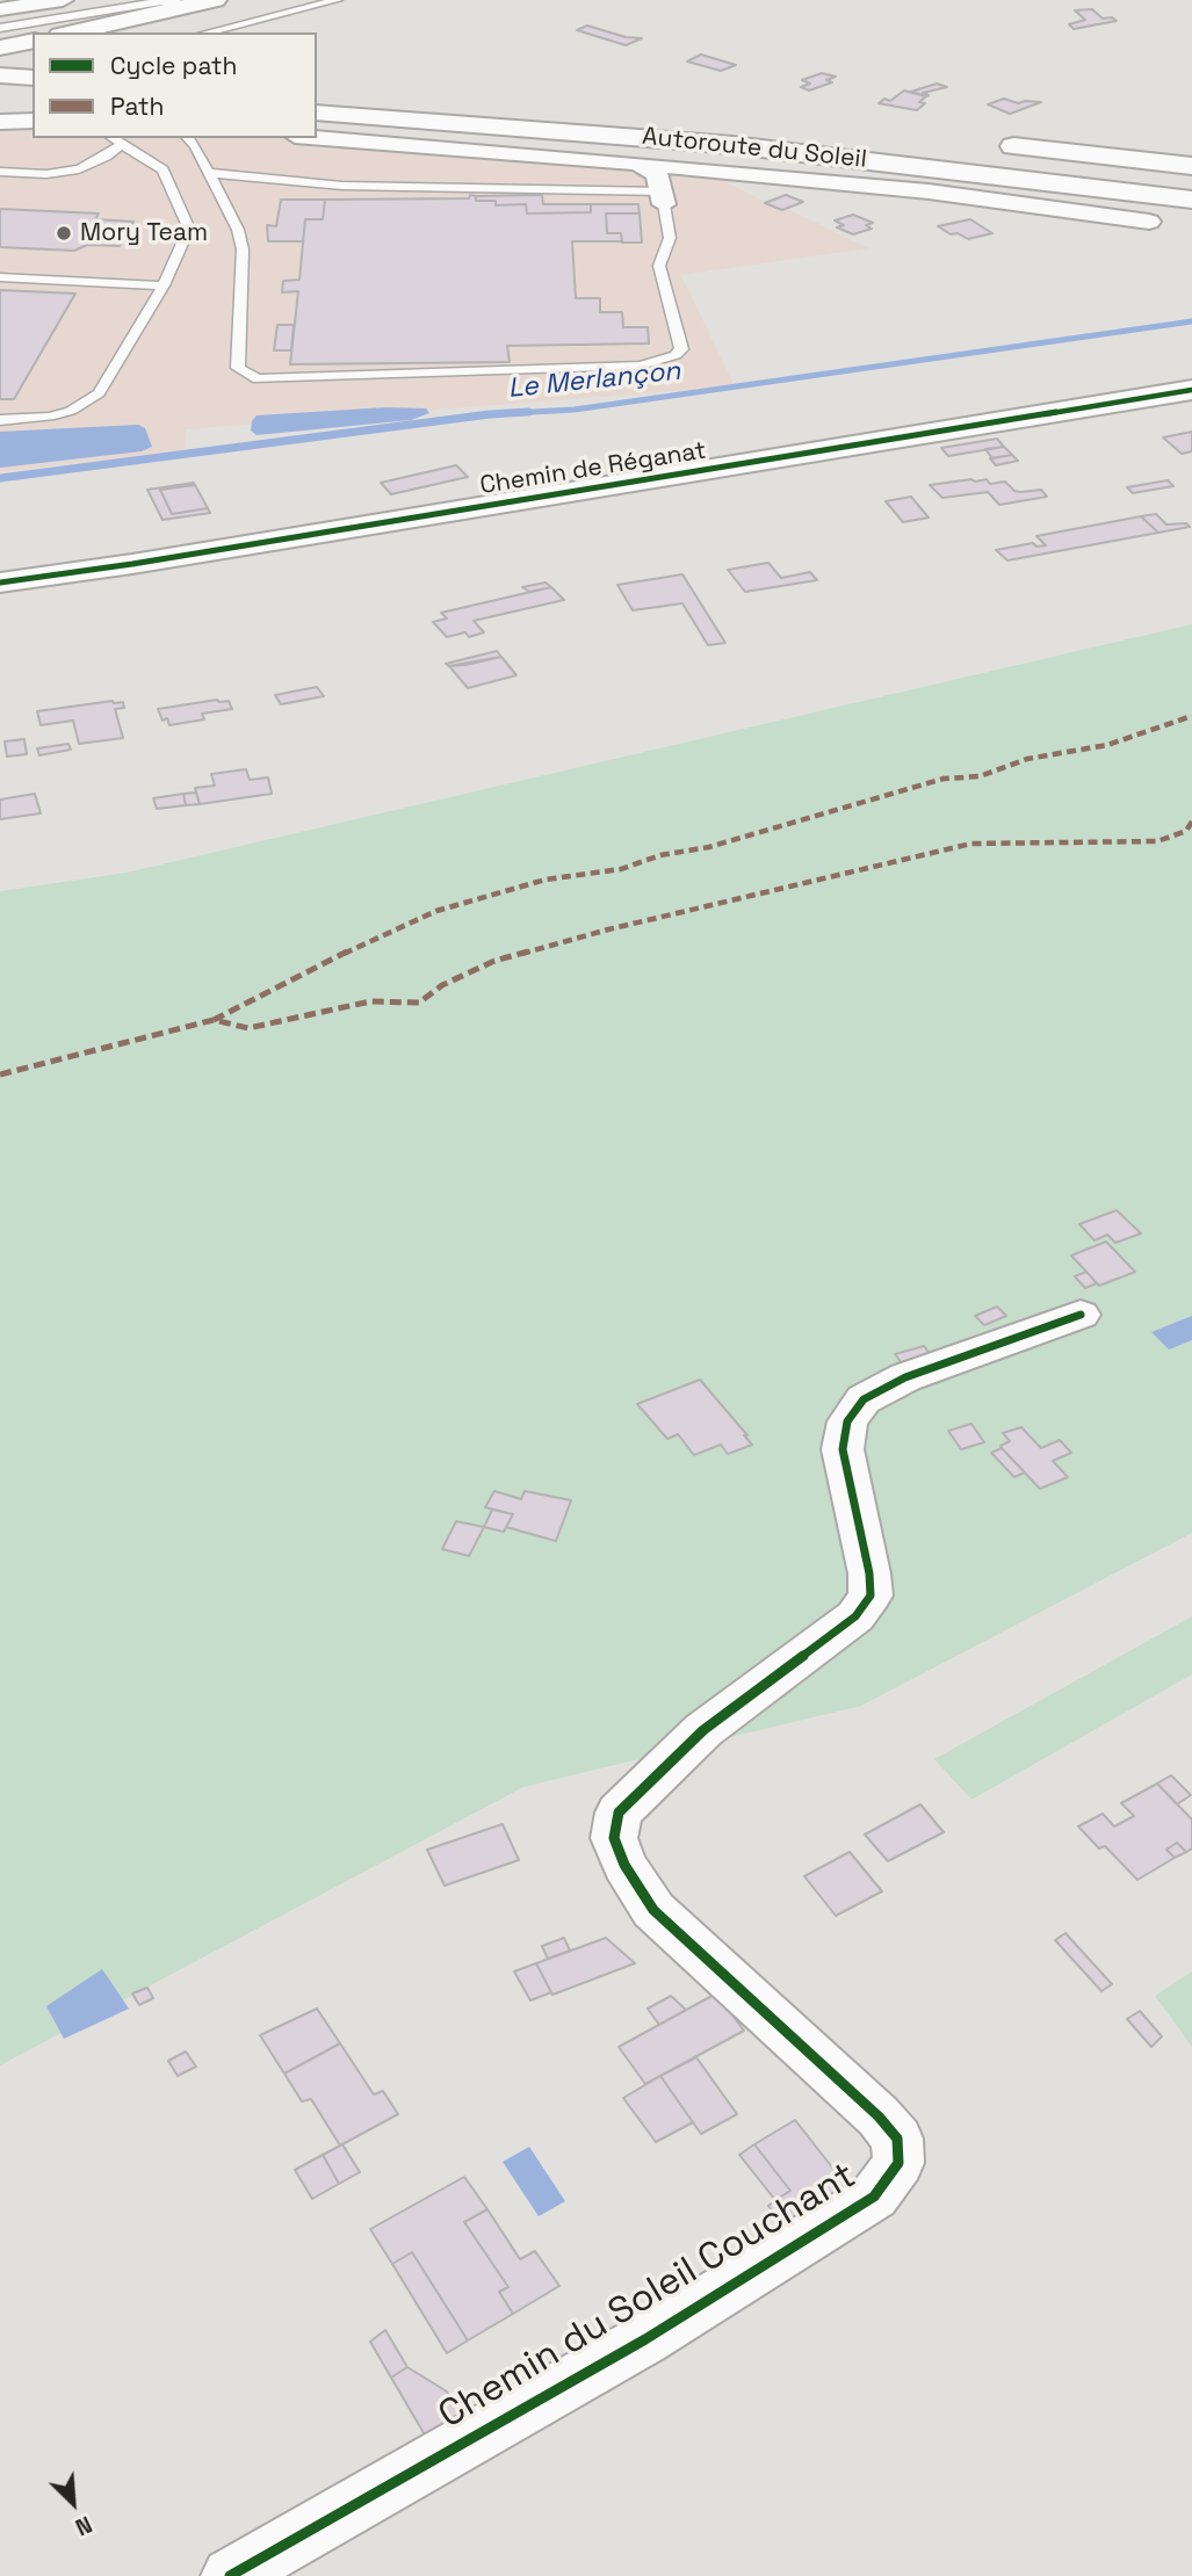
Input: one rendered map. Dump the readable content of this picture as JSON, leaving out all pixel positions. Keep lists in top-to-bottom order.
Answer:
{
  "streets": {
    "main road": ["Autoroute du Soleil", "Chemin de Réganat"],
    "street": ["Chemin du Soleil Couchant"]
  },
  "water": ["Le Merlançon"],
  "places": ["Mory Team"],
  "legend": ["Cycle path", "Path"],
  "north": "bottom right"
}
